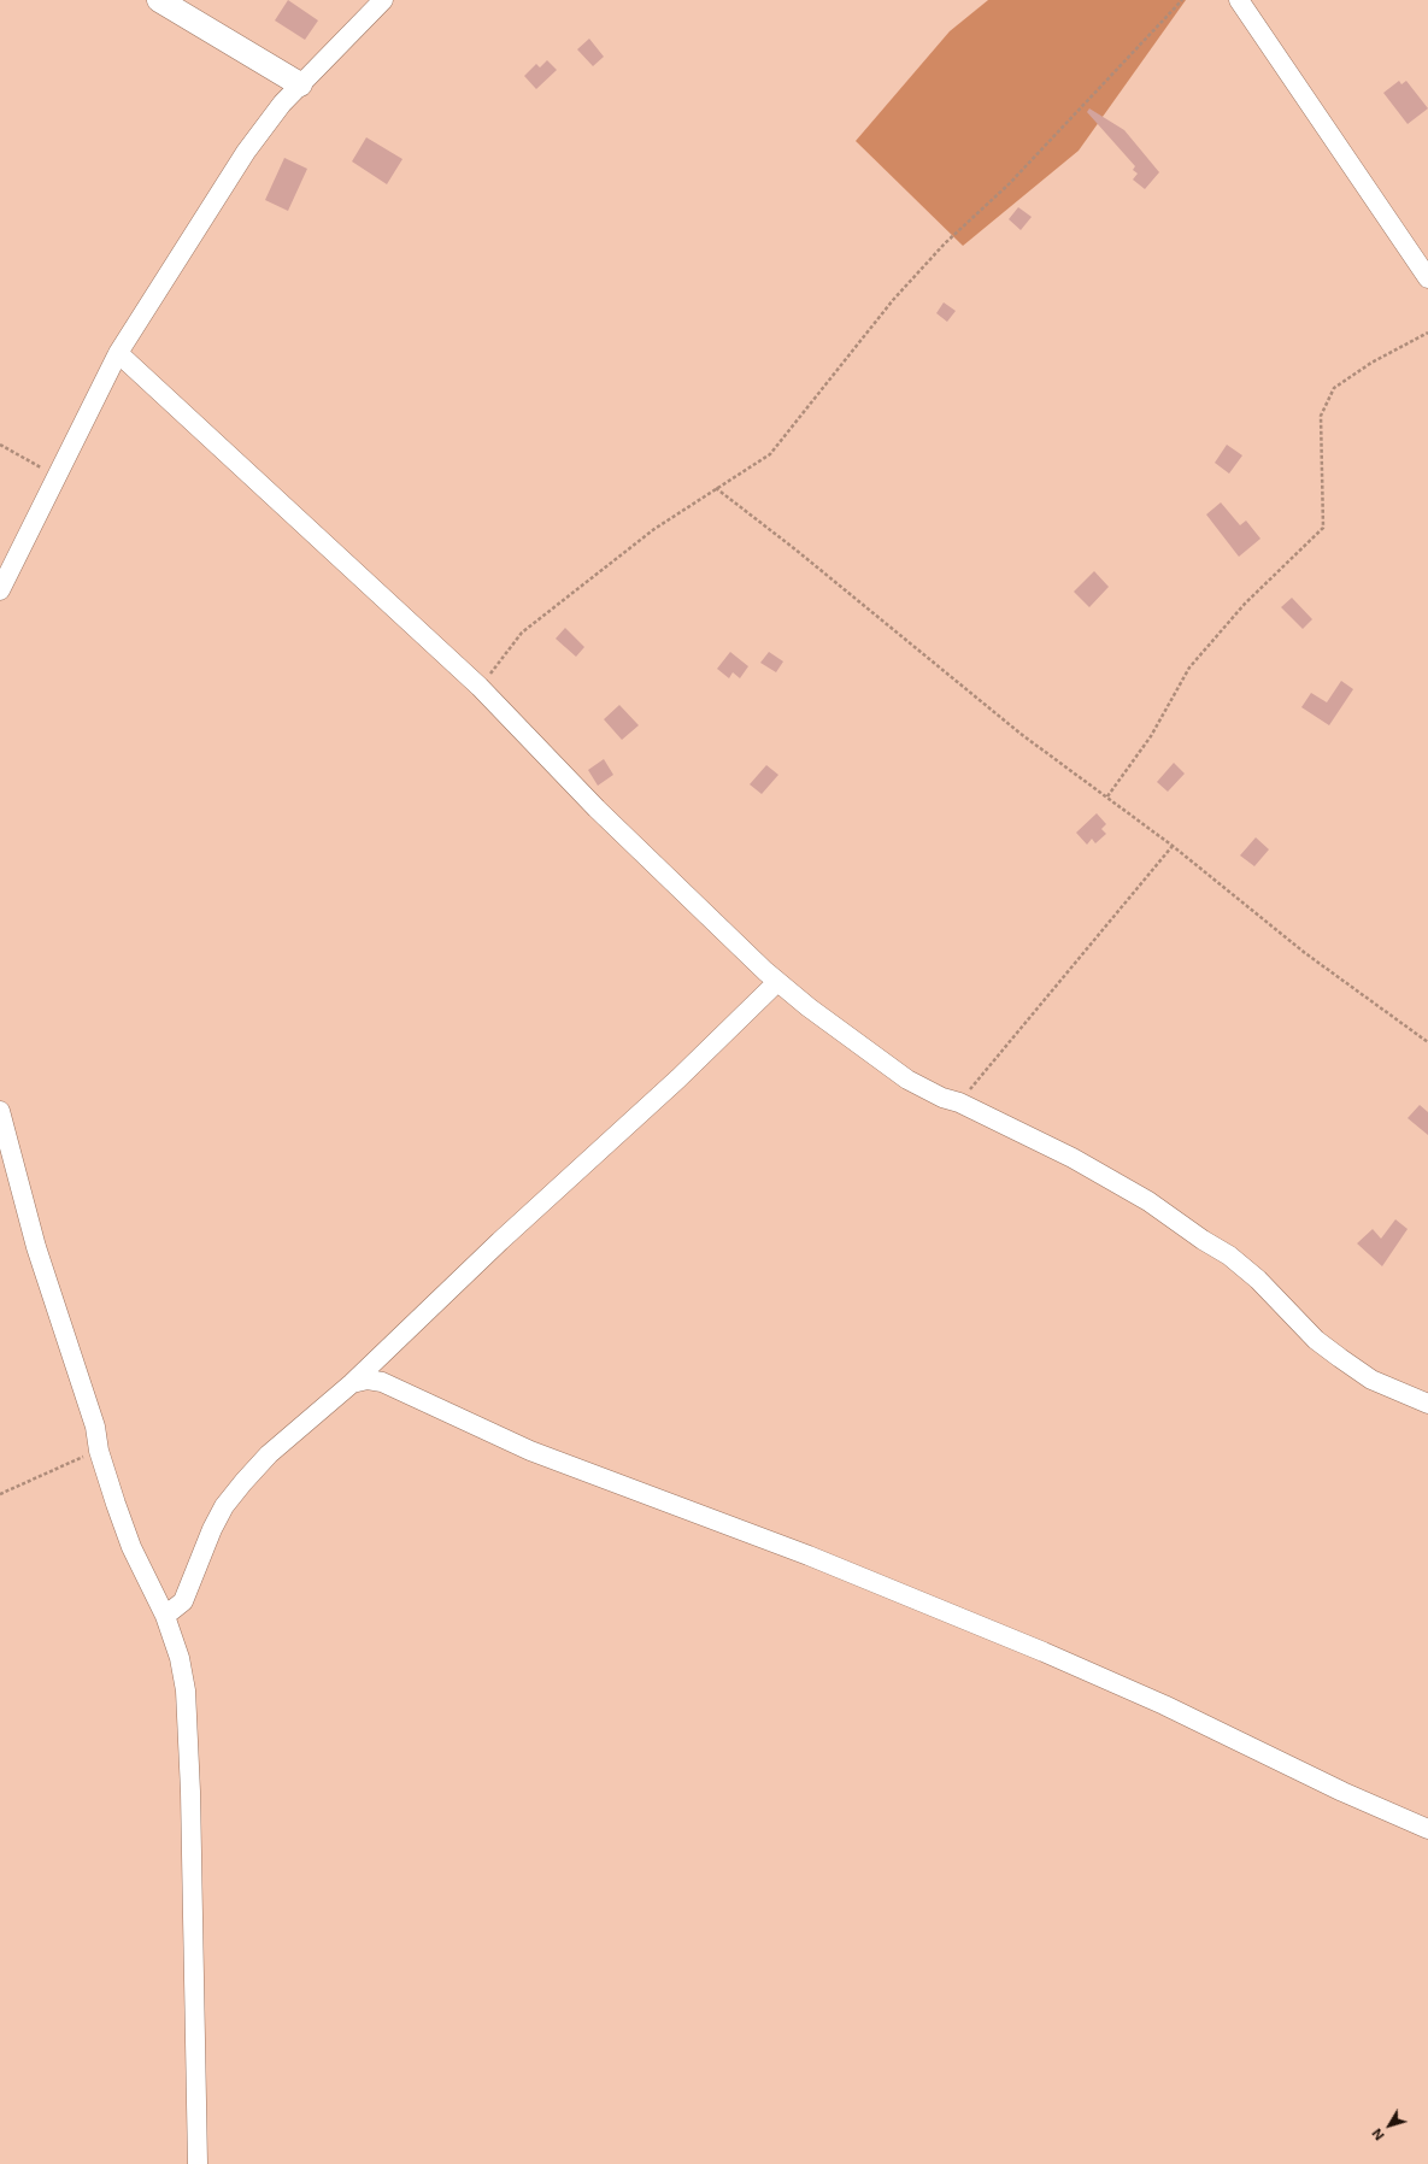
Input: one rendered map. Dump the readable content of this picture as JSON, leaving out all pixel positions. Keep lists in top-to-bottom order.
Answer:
{
  "north": "bottom left"
}
